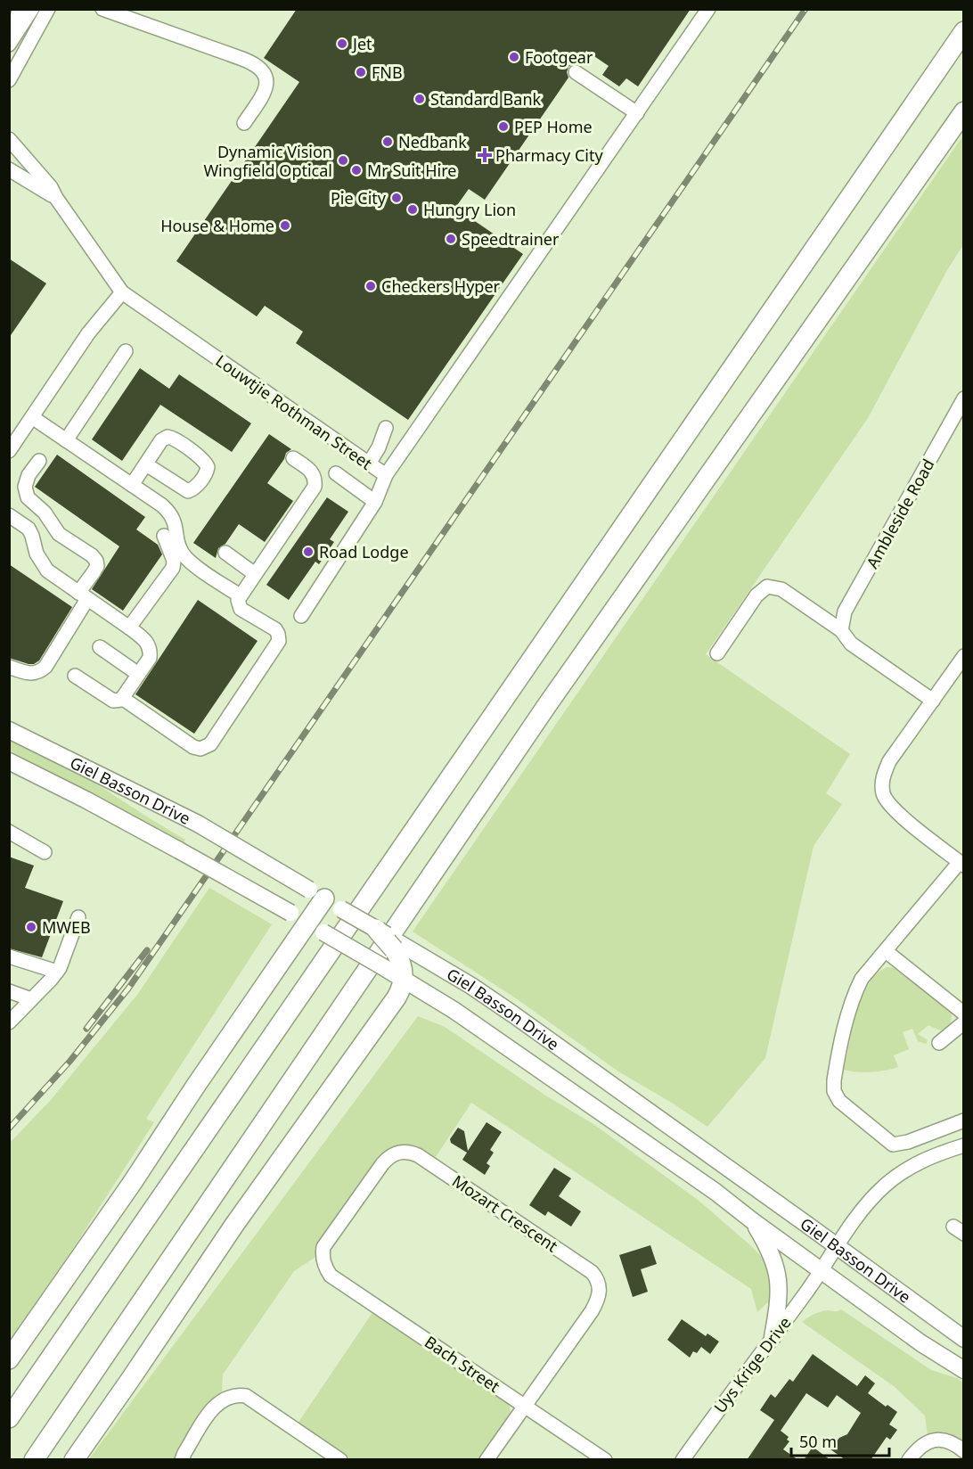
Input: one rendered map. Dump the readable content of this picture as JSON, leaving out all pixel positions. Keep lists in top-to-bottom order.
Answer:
{
  "streets": {
    "main road": ["Giel Basson Drive"],
    "street": [
      "Louwtjie Rothman Street",
      "Ambleside Road",
      "Mozart Crescent",
      "Bach Street",
      "Uys Krige Drive"
    ]
  },
  "crossings": [
    ["Giel Basson Drive", "Uys Krige Drive"],
    ["Mozart Crescent", "Bach Street"]
  ],
  "places": {
    "other": [
      "Jet",
      "Footgear",
      "FNB",
      "Standard Bank",
      "PEP Home",
      "Nedbank",
      "Dynamic Vision Wingfield Optical",
      "Mr Suit Hire",
      "Pie City",
      "Hungry Lion",
      "House & Home",
      "Speedtrainer",
      "Checkers Hyper",
      "Road Lodge",
      "MWEB"
    ],
    "health": ["Pharmacy City"]
  },
  "scale_bar": "50 m"
}
